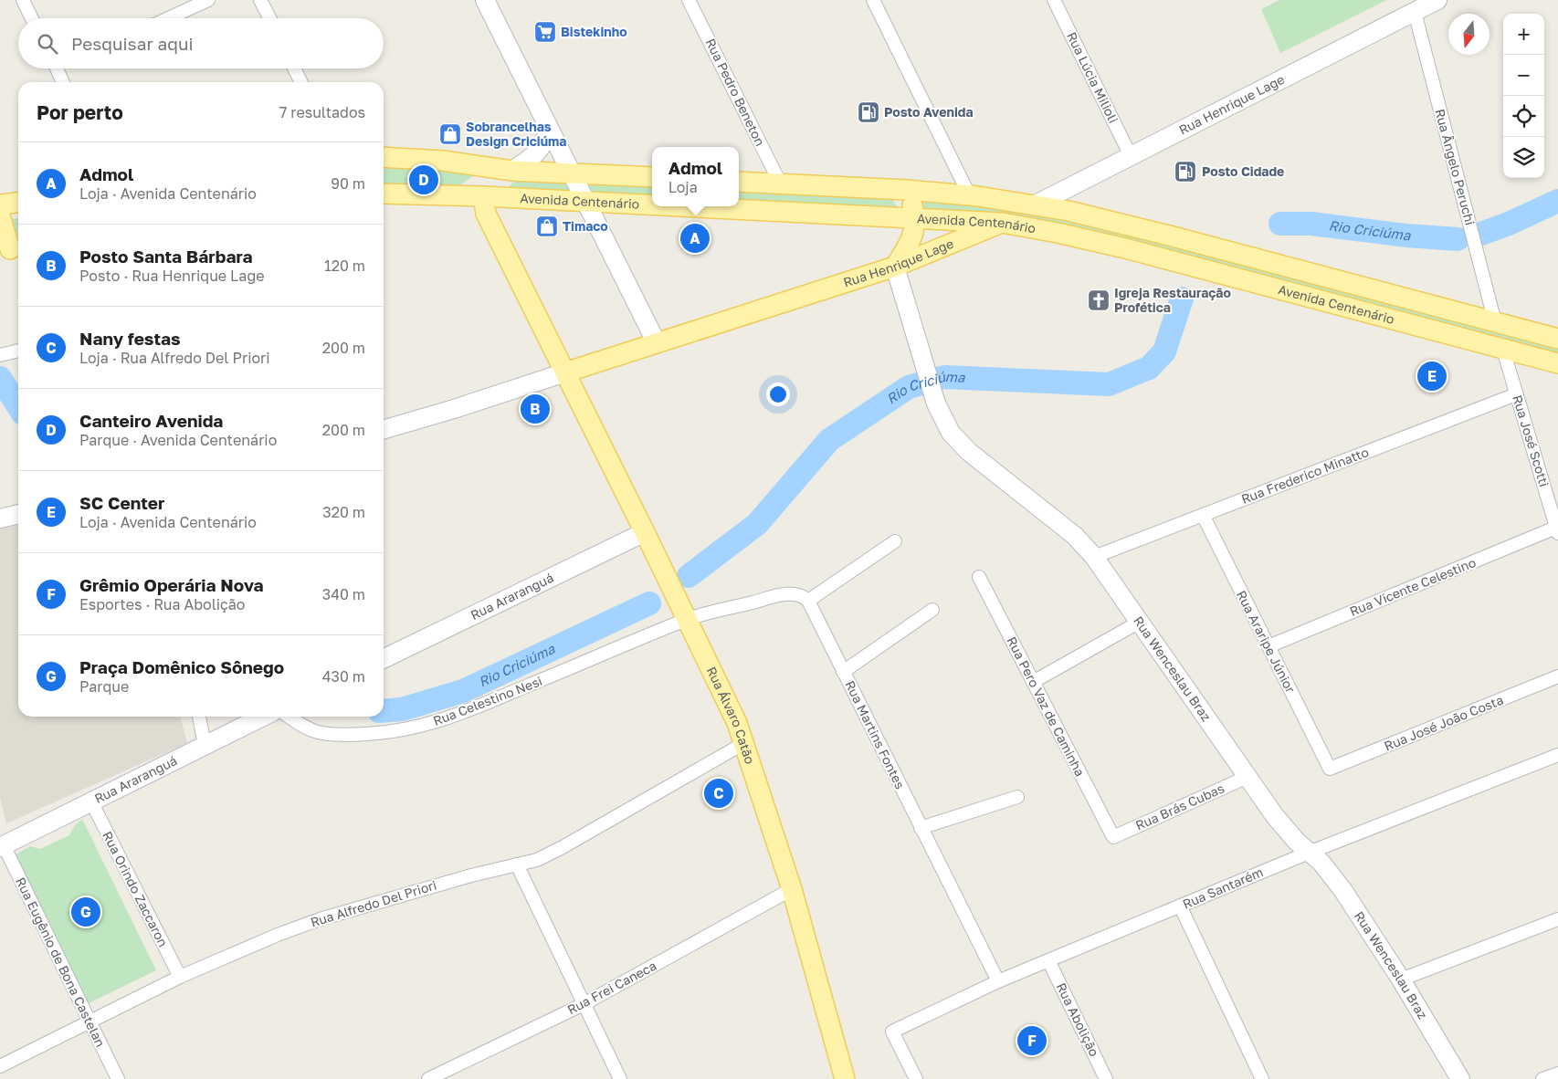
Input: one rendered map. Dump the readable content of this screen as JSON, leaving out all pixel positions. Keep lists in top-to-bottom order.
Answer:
{
  "streets": {
    "main road": ["Rua Henrique Lage", "Avenida Centenário", "Rua Álvaro Catão"],
    "street": [
      "Rua Lúcia Milioli",
      "Rua Pedro Beneton",
      "Rua Ângelo Peruchi",
      "Rua José Scotti",
      "Rua Frederico Minatto",
      "Rua Vicente Celestino",
      "Rua Araranguá",
      "Rua Araripe Júnior",
      "Rua Wenceslau Braz",
      "Rua Celestino Nesi",
      "Rua Pero Vaz de Caminha",
      "Rua José João Costa",
      "Rua Martins Fontes",
      "Rua Brás Cubas",
      "Rua Santarém",
      "Rua Orindo Zaccaron",
      "Rua Alfredo Del Priori",
      "Rua Eugênio de Bona Castelan",
      "Rua Frei Caneca",
      "Rua Abolição"
    ]
  },
  "crossings": [
    ["Rua Lúcia Milioli", "Rua Henrique Lage"],
    ["Rua Pedro Beneton", "Avenida Centenário"],
    ["Rua Henrique Lage", "Rua Ângelo Peruchi"],
    ["Rua Henrique Lage", "Avenida Centenário"],
    ["Rua Henrique Lage", "Rua Wenceslau Braz"],
    ["Rua Henrique Lage", "Rua Álvaro Catão"],
    ["Rua Ângelo Peruchi", "Avenida Centenário"],
    ["Avenida Centenário", "Rua José Scotti"],
    ["Avenida Centenário", "Rua Álvaro Catão"],
    ["Rua José Scotti", "Rua Frederico Minatto"],
    ["Rua José Scotti", "Rua Vicente Celestino"],
    ["Rua Frederico Minatto", "Rua Araripe Júnior"],
    ["Rua Frederico Minatto", "Rua Wenceslau Braz"],
    ["Rua Vicente Celestino", "Rua Araripe Júnior"],
    ["Rua Araranguá", "Rua Álvaro Catão"],
    ["Rua Araranguá", "Rua Orindo Zaccaron"],
    ["Rua Araranguá", "Rua Eugênio de Bona Castelan"],
    ["Rua Araripe Júnior", "Rua José João Costa"],
    ["Rua Wenceslau Braz", "Rua Brás Cubas"],
    ["Rua Wenceslau Braz", "Rua Santarém"],
    ["Rua Celestino Nesi", "Rua Álvaro Catão"],
    ["Rua Pero Vaz de Caminha", "Rua Brás Cubas"],
    ["Rua Álvaro Catão", "Rua Alfredo Del Priori"],
    ["Rua Álvaro Catão", "Rua Frei Caneca"],
    ["Rua Martins Fontes", "Rua Santarém"],
    ["Rua Santarém", "Rua Abolição"],
    ["Rua Orindo Zaccaron", "Rua Alfredo Del Priori"],
    ["Rua Alfredo Del Priori", "Rua Eugênio de Bona Castelan"]
  ],
  "water": ["Rio Criciúma"],
  "places": {
    "supermarket": ["Bistekinho"],
    "fuel station": ["Posto Avenida", "Posto Cidade"],
    "shop": ["Sobrancelhas Design Criciúma", "Timaco"],
    "church": ["Igreja Restauração Profética"]
  },
  "north": "bottom",
  "page": {
    "map_buttons": ["+", "−"],
    "search": "Pesquisar aqui",
    "heading": ["Por perto", "7 resultados"],
    "list": [
      {
        "mark": "A",
        "name": "Admol",
        "note": "Loja · Avenida Centenário",
        "value": "90 m"
      },
      {
        "mark": "B",
        "name": "Posto Santa Bárbara",
        "note": "Posto · Rua Henrique Lage",
        "value": "120 m"
      },
      {
        "mark": "C",
        "name": "Nany festas",
        "note": "Loja · Rua Alfredo Del Priori",
        "value": "200 m"
      },
      {
        "mark": "D",
        "name": "Canteiro Avenida",
        "note": "Parque · Avenida Centenário",
        "value": "200 m"
      },
      {
        "mark": "E",
        "name": "SC Center",
        "note": "Loja · Avenida Centenário",
        "value": "320 m"
      },
      {
        "mark": "F",
        "name": "Grêmio Operária Nova",
        "note": "Esportes · Rua Abolição",
        "value": "340 m"
      },
      {
        "mark": "G",
        "name": "Praça Domênico Sônego",
        "note": "Parque",
        "value": "430 m"
      }
    ],
    "popup": ["Admol", "Loja"],
    "pins": [
      "D",
      "A",
      "E",
      "B",
      "C",
      "G",
      "F"
    ]
  }
}
